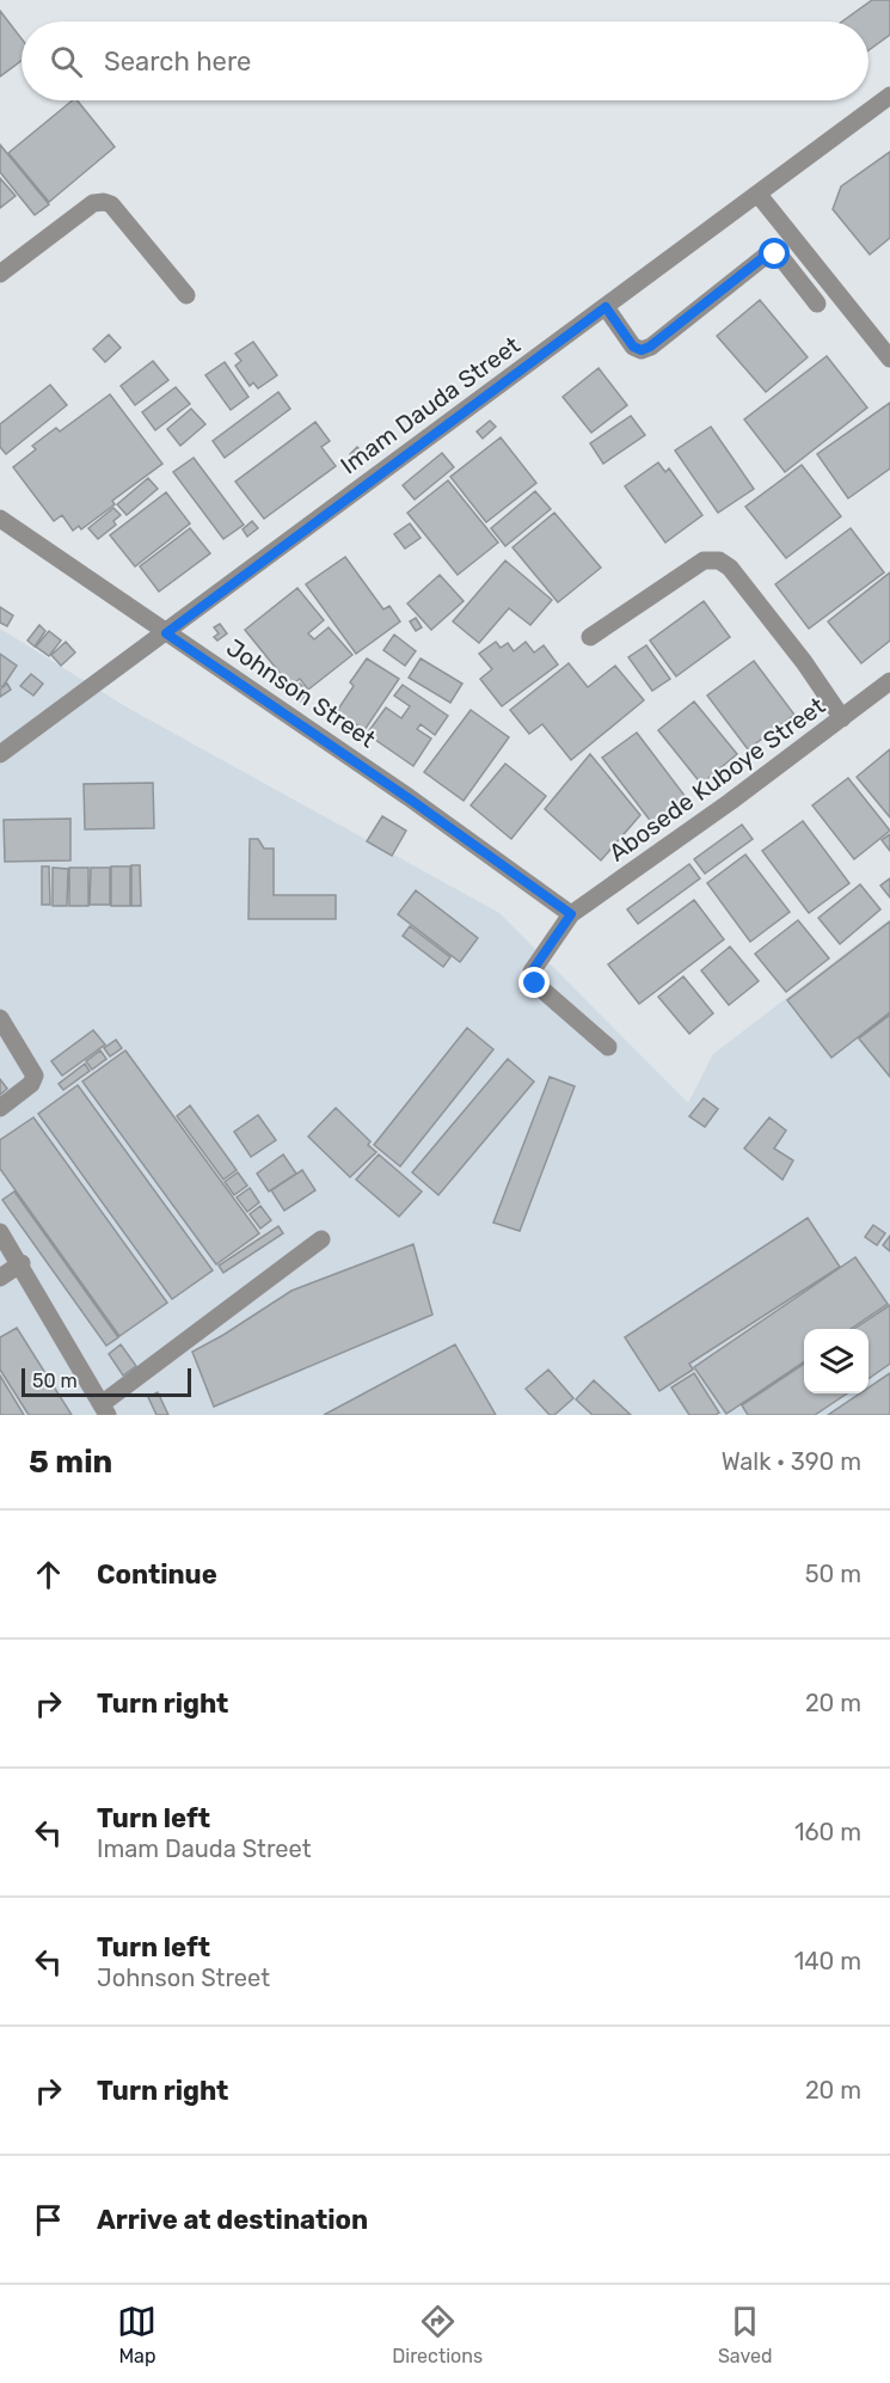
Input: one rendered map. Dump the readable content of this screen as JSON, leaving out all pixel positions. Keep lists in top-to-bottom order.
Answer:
{
  "streets": {
    "street": ["Imam Dauda Street", "Johnson Street", "Abosede Kuboye Street"]
  },
  "crossings": [
    ["Imam Dauda Street", "Johnson Street"],
    ["Johnson Street", "Abosede Kuboye Street"]
  ],
  "scale_bar": "50 m",
  "page": {
    "search": "Search here",
    "scale": "50 m",
    "heading": ["5 min", "Walk · 390 m"],
    "list": [
      ["Continue", "50 m"],
      ["Turn right", "20 m"],
      ["Turn left", "Imam Dauda Street", "160 m"],
      ["Turn left", "Johnson Street", "140 m"],
      ["Turn right", "20 m"],
      "Arrive at destination"
    ],
    "nav": ["Map", "Directions", "Saved"]
  }
}
